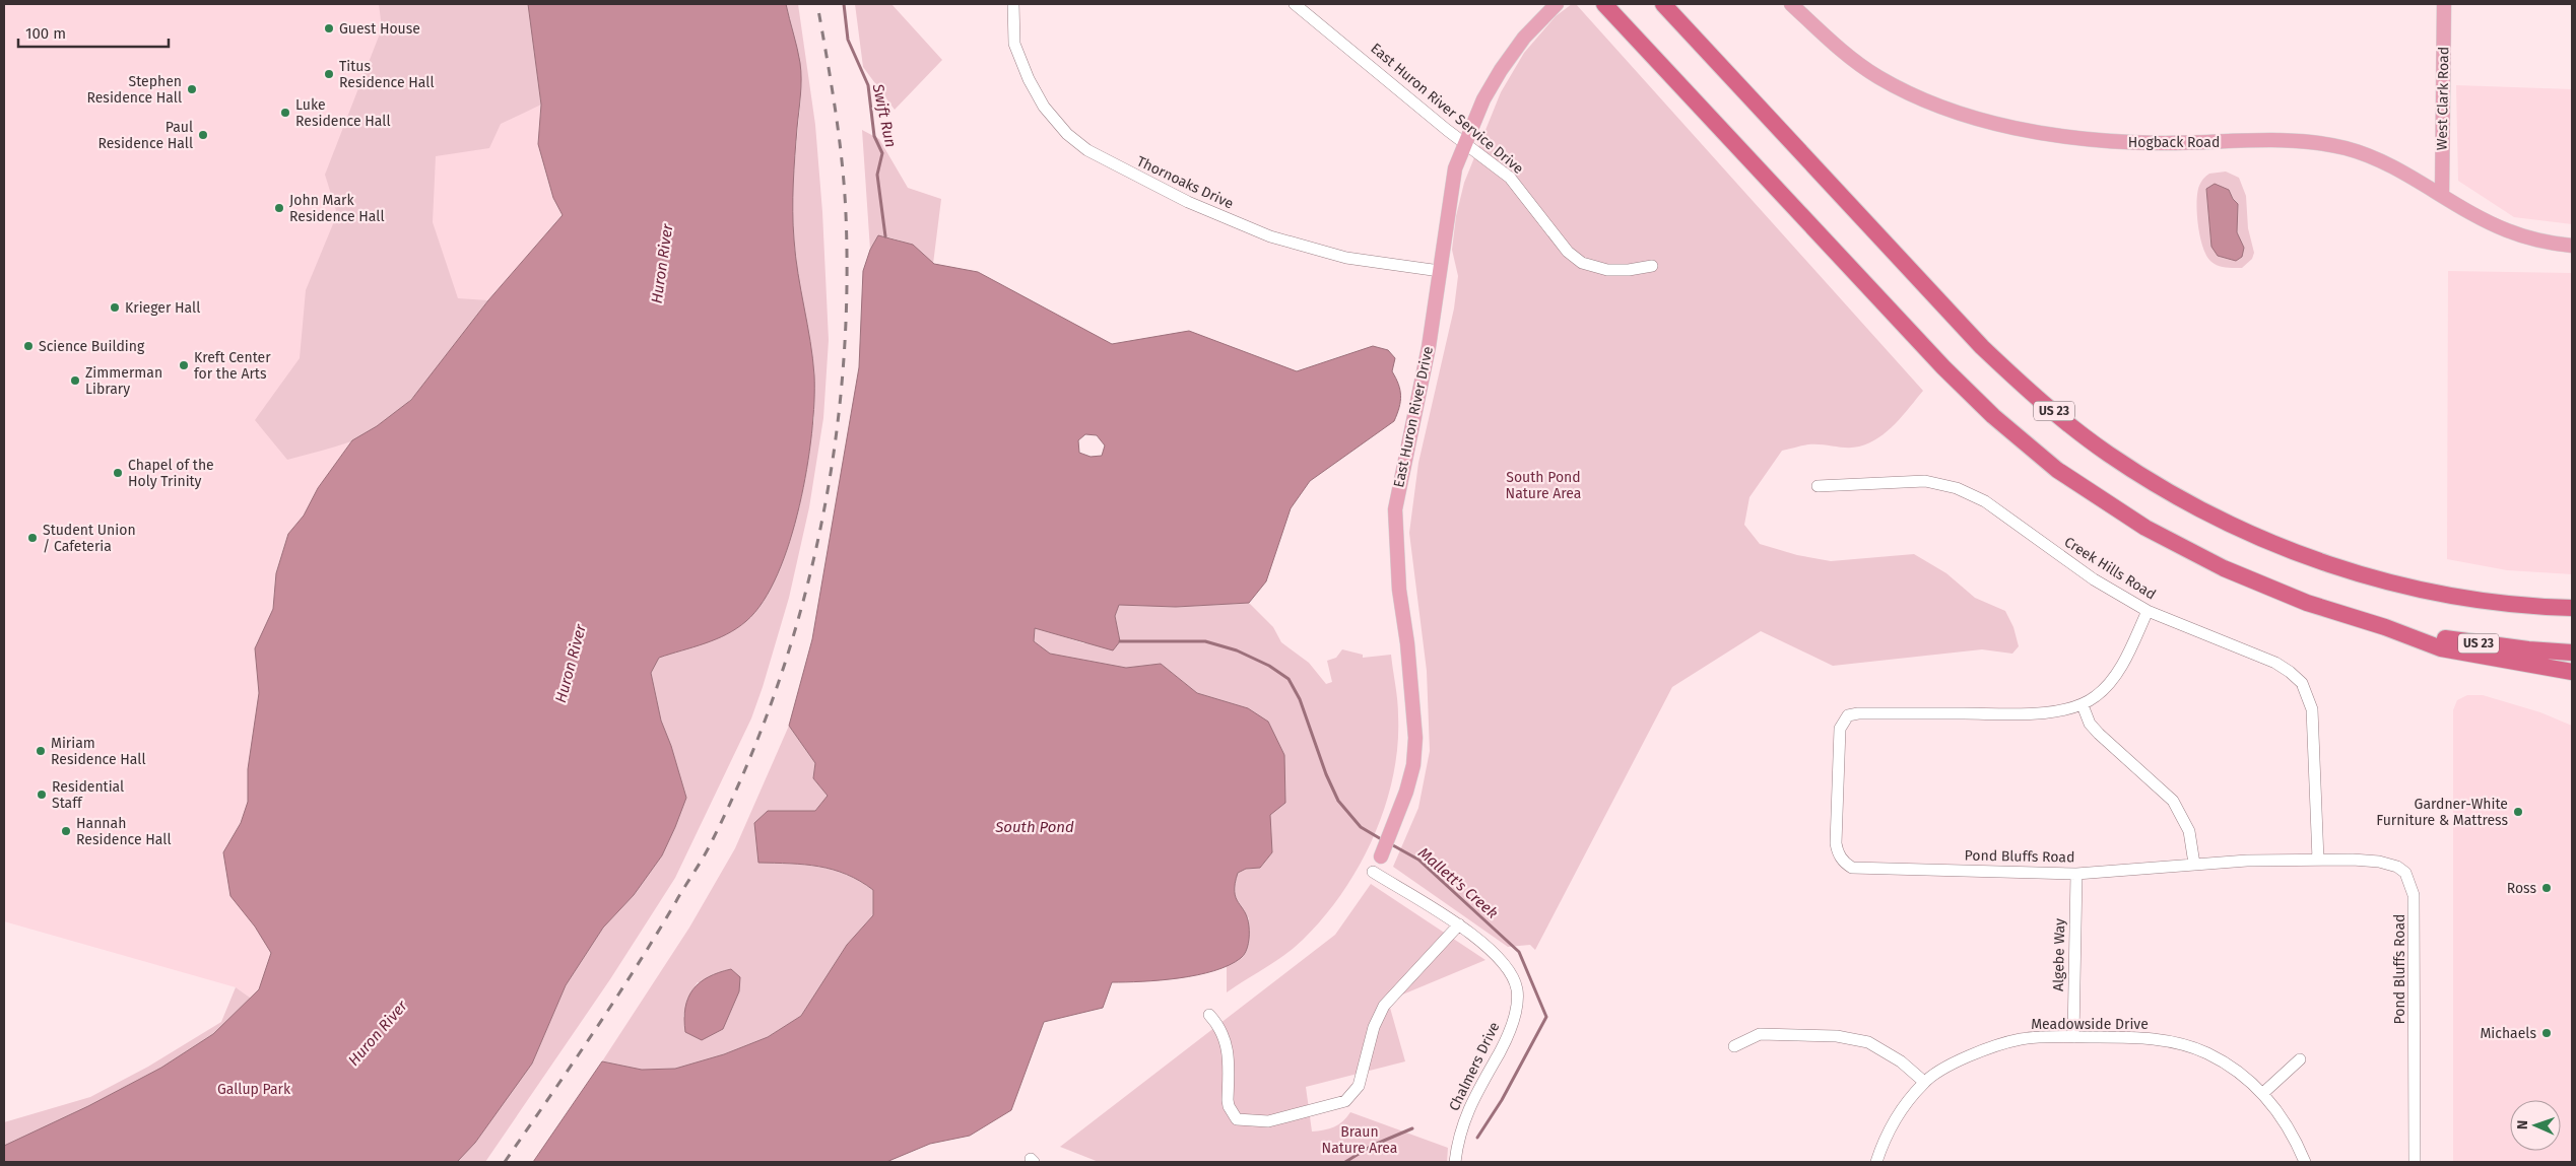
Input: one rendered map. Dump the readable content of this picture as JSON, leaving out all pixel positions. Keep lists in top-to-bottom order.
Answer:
{
  "streets": {
    "highway": ["US 23"],
    "main road": ["West Clark Road", "Hogback Road", "East Huron River Drive"],
    "street": [
      "East Huron River Service Drive",
      "Thornoaks Drive",
      "Creek Hills Road",
      "Pond Bluffs Road",
      "Algebe Way",
      "Meadowside Drive",
      "Chalmers Drive"
    ]
  },
  "crossings": [
    ["West Clark Road", "Hogback Road"],
    ["East Huron River Service Drive", "East Huron River Drive"],
    ["Thornoaks Drive", "East Huron River Drive"],
    ["Creek Hills Road", "Pond Bluffs Road"],
    ["Pond Bluffs Road", "Algebe Way"],
    ["Algebe Way", "Meadowside Drive"]
  ],
  "water": [
    "Swift Run",
    "Huron River",
    "South Pond",
    "Mallett's Creek"
  ],
  "parks": ["South Pond Nature Area", "Gallup Park", "Braun Nature Area"],
  "places": [
    "Guest House",
    "Titus Residence Hall",
    "Stephen Residence Hall",
    "Luke Residence Hall",
    "Paul Residence Hall",
    "John Mark Residence Hall",
    "Krieger Hall",
    "Science Building",
    "Kreft Center for the Arts",
    "Zimmerman Library",
    "Chapel of the Holy Trinity",
    "Student Union / Cafeteria",
    "Miriam Residence Hall",
    "Residential Staff",
    "Gardner-White Furniture & Mattress",
    "Hannah Residence Hall",
    "Ross",
    "Michaels"
  ],
  "scale_bar": "100 m",
  "north": "left"
}
